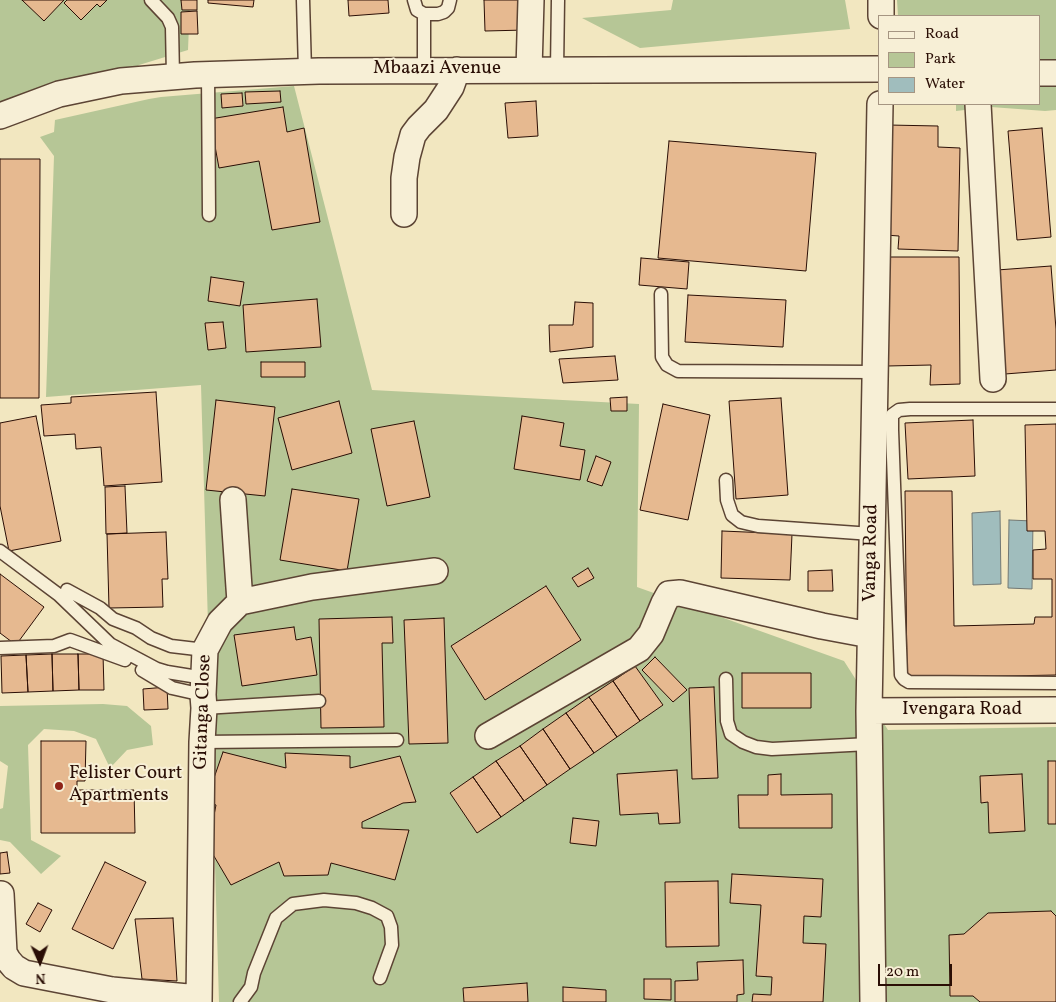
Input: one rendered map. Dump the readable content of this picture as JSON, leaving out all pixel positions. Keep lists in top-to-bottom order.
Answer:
{
  "streets": {
    "street": [
      "Mbaazi Avenue",
      "Vanga Road",
      "Ivengara Road",
      "Gitanga Close"
    ]
  },
  "crossings": [
    ["Vanga Road", "Ivengara Road"]
  ],
  "places": ["Felister Court Apartments"],
  "legend": ["Road", "Park", "Water"],
  "scale_bar": "20 m",
  "north": "bottom"
}
